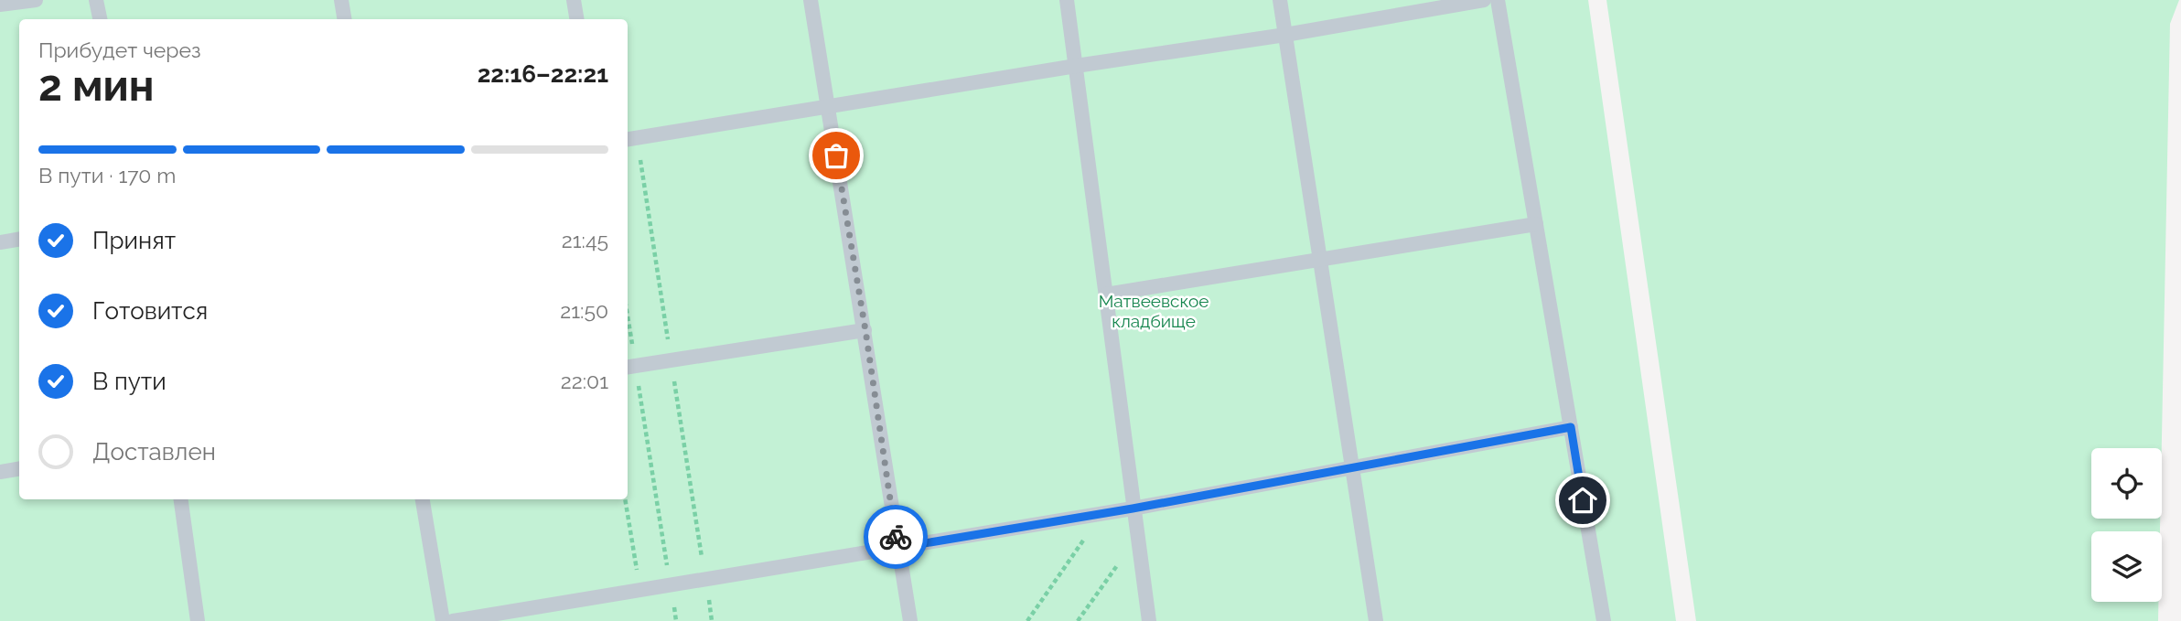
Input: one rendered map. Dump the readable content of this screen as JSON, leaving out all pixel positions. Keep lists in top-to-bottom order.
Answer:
{
  "parks": ["Матвеевское кладбище"],
  "page": {
    "heading": ["2 мин", "Прибудет через", "22:16–22:21"],
    "bar": "В пути · 170 m",
    "list": [
      ["Принят", "21:45"],
      ["Готовится", "21:50"],
      ["В пути", "22:01"],
      "Доставлен"
    ]
  }
}
